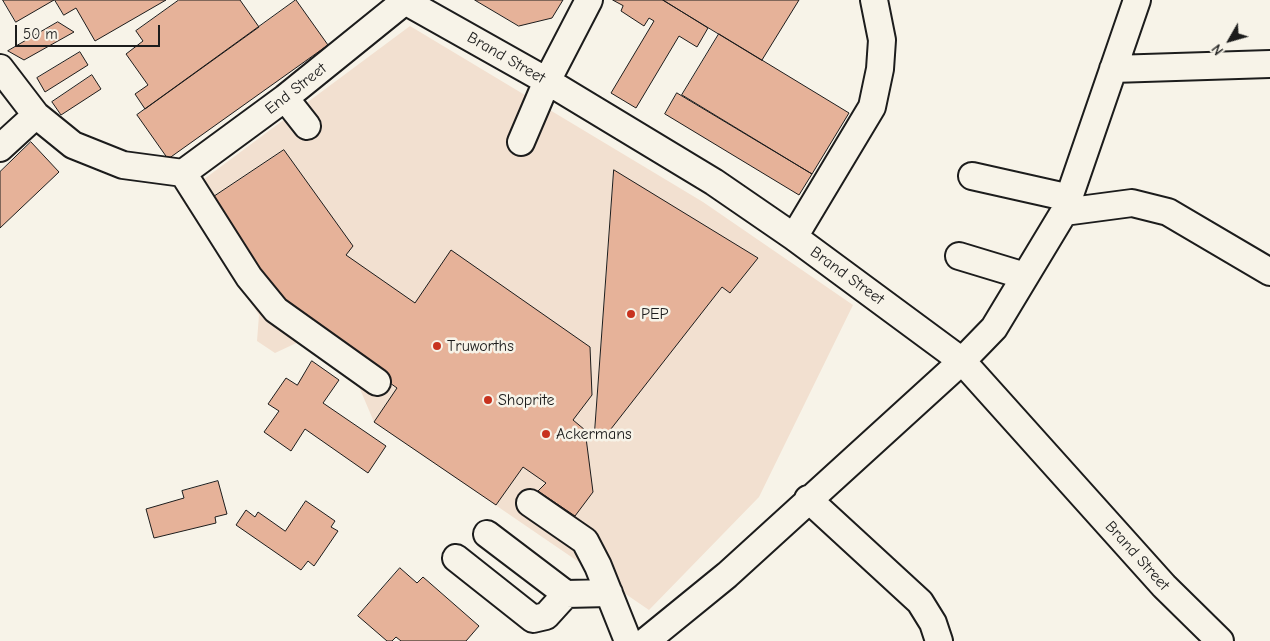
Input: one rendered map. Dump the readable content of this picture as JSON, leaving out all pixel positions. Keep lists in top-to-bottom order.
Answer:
{
  "streets": {
    "street": ["Brand Street", "End Street"]
  },
  "crossings": [
    ["Brand Street", "End Street"]
  ],
  "places": [
    "PEP",
    "Truworths",
    "Shoprite",
    "Ackermans"
  ],
  "scale_bar": "50 m",
  "north": "bottom left"
}
